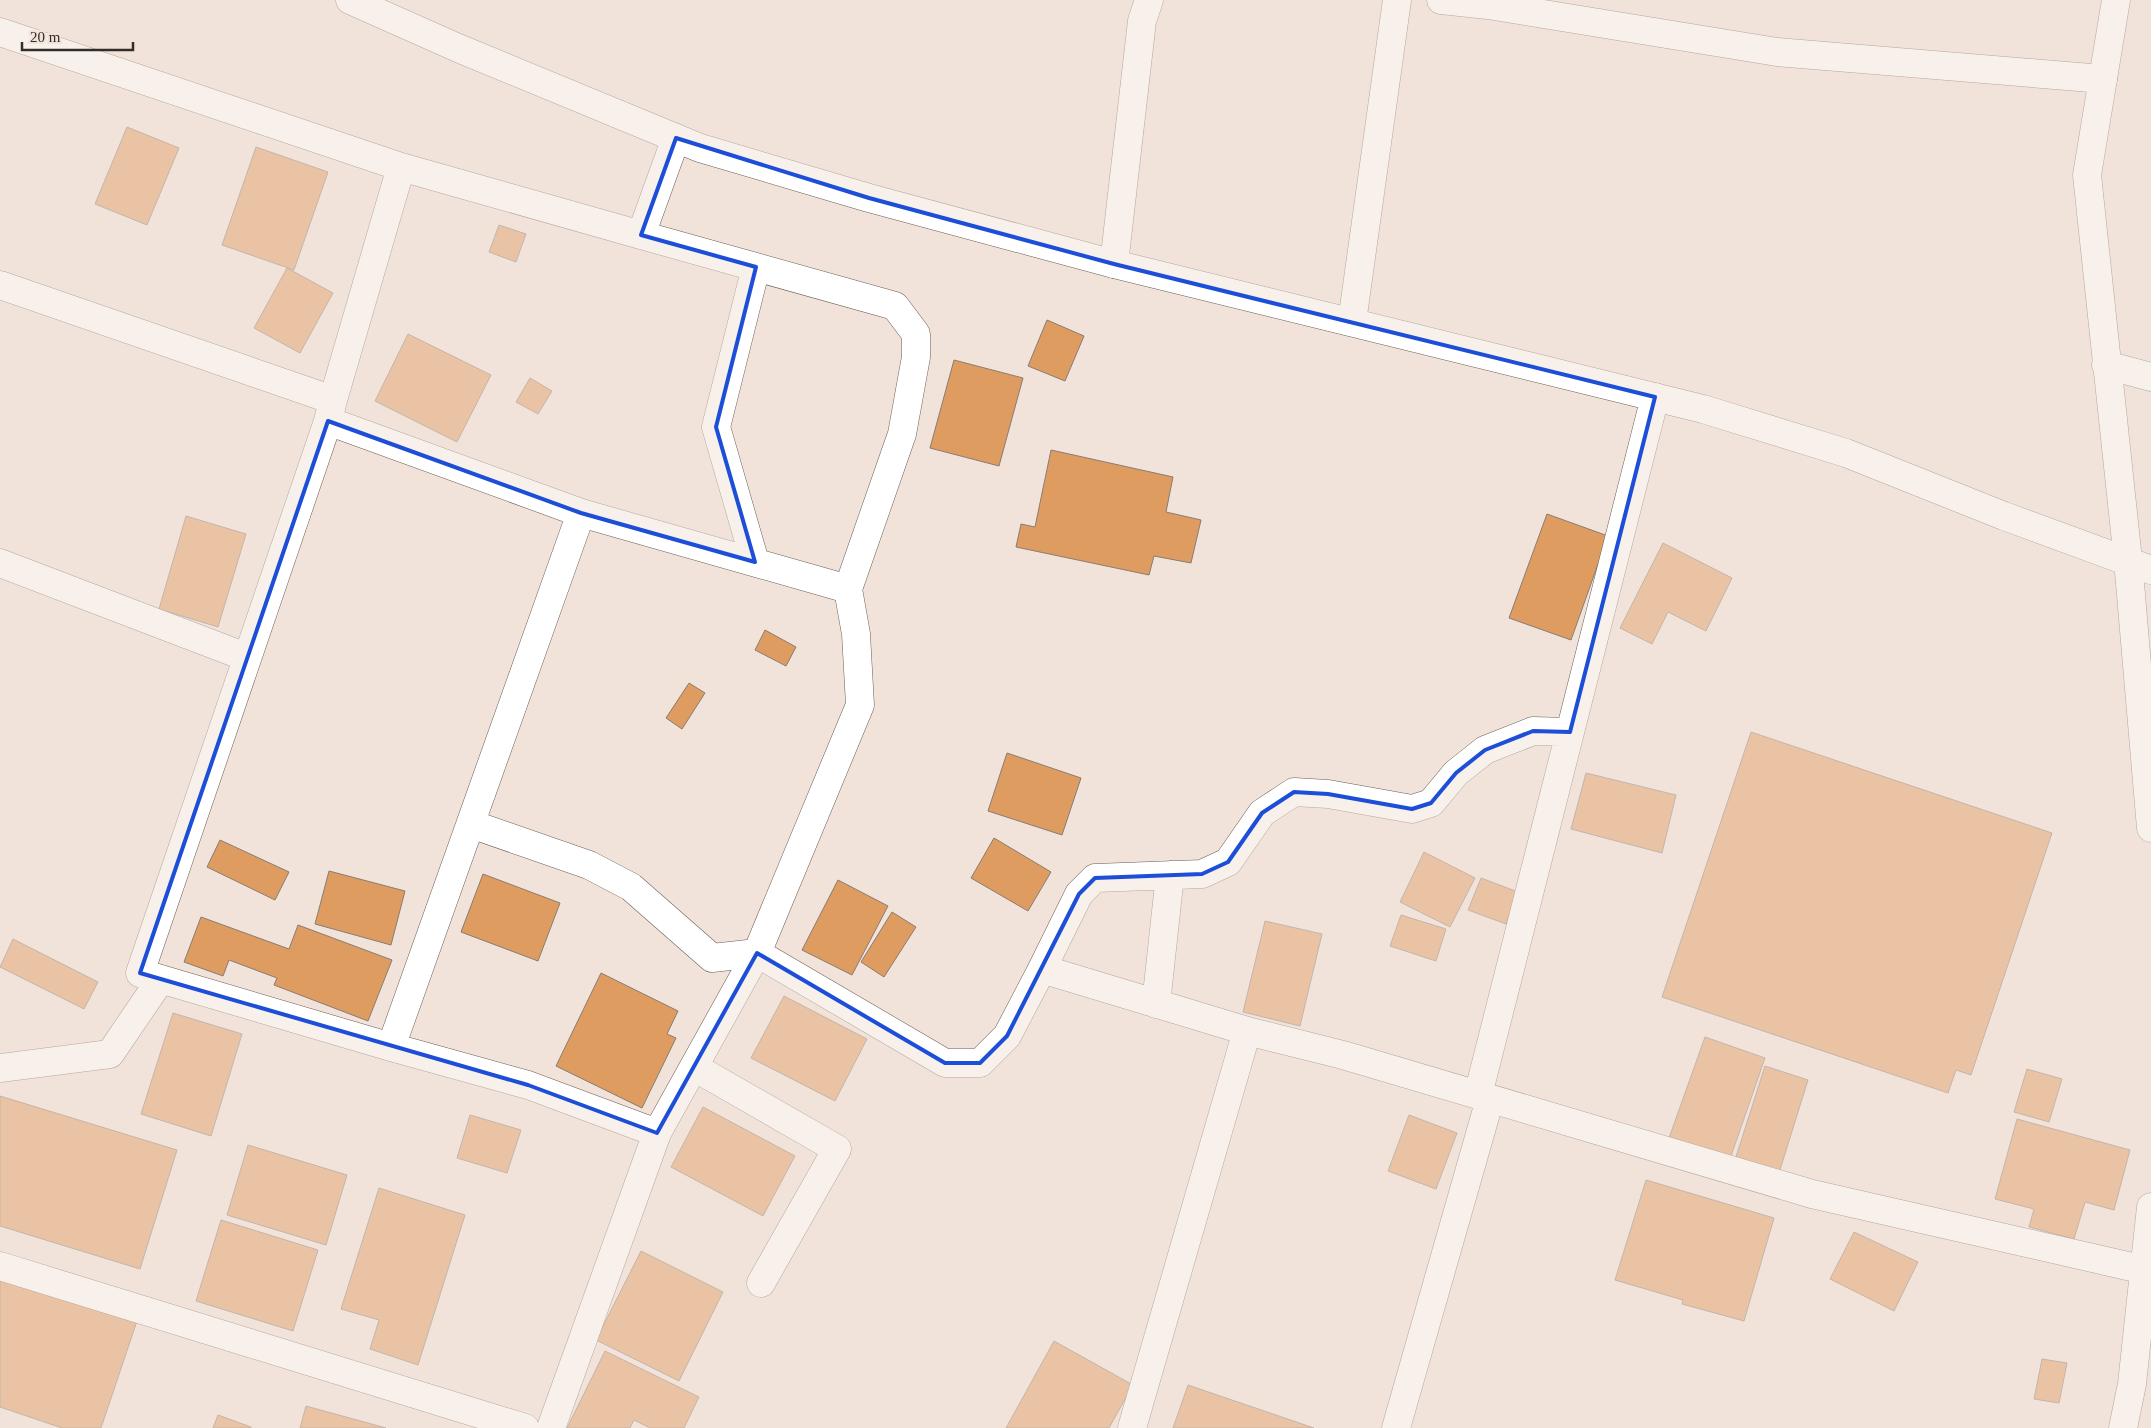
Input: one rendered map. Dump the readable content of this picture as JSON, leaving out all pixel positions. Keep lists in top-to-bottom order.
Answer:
{
  "scale_bar": "20 m"
}
